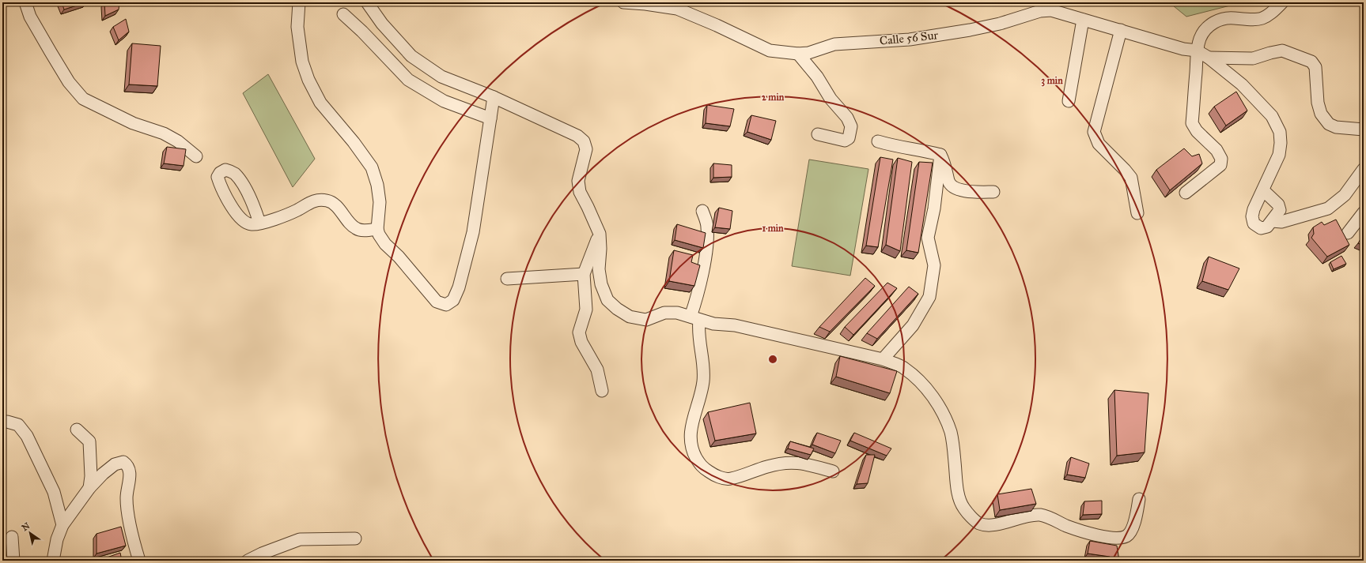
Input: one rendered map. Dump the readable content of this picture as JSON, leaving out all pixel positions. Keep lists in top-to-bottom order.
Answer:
{
  "streets": {
    "street": ["Calle 56 Sur"]
  },
  "north": "top left",
  "rings": ["3 min", "2 min", "1 min"]
}
